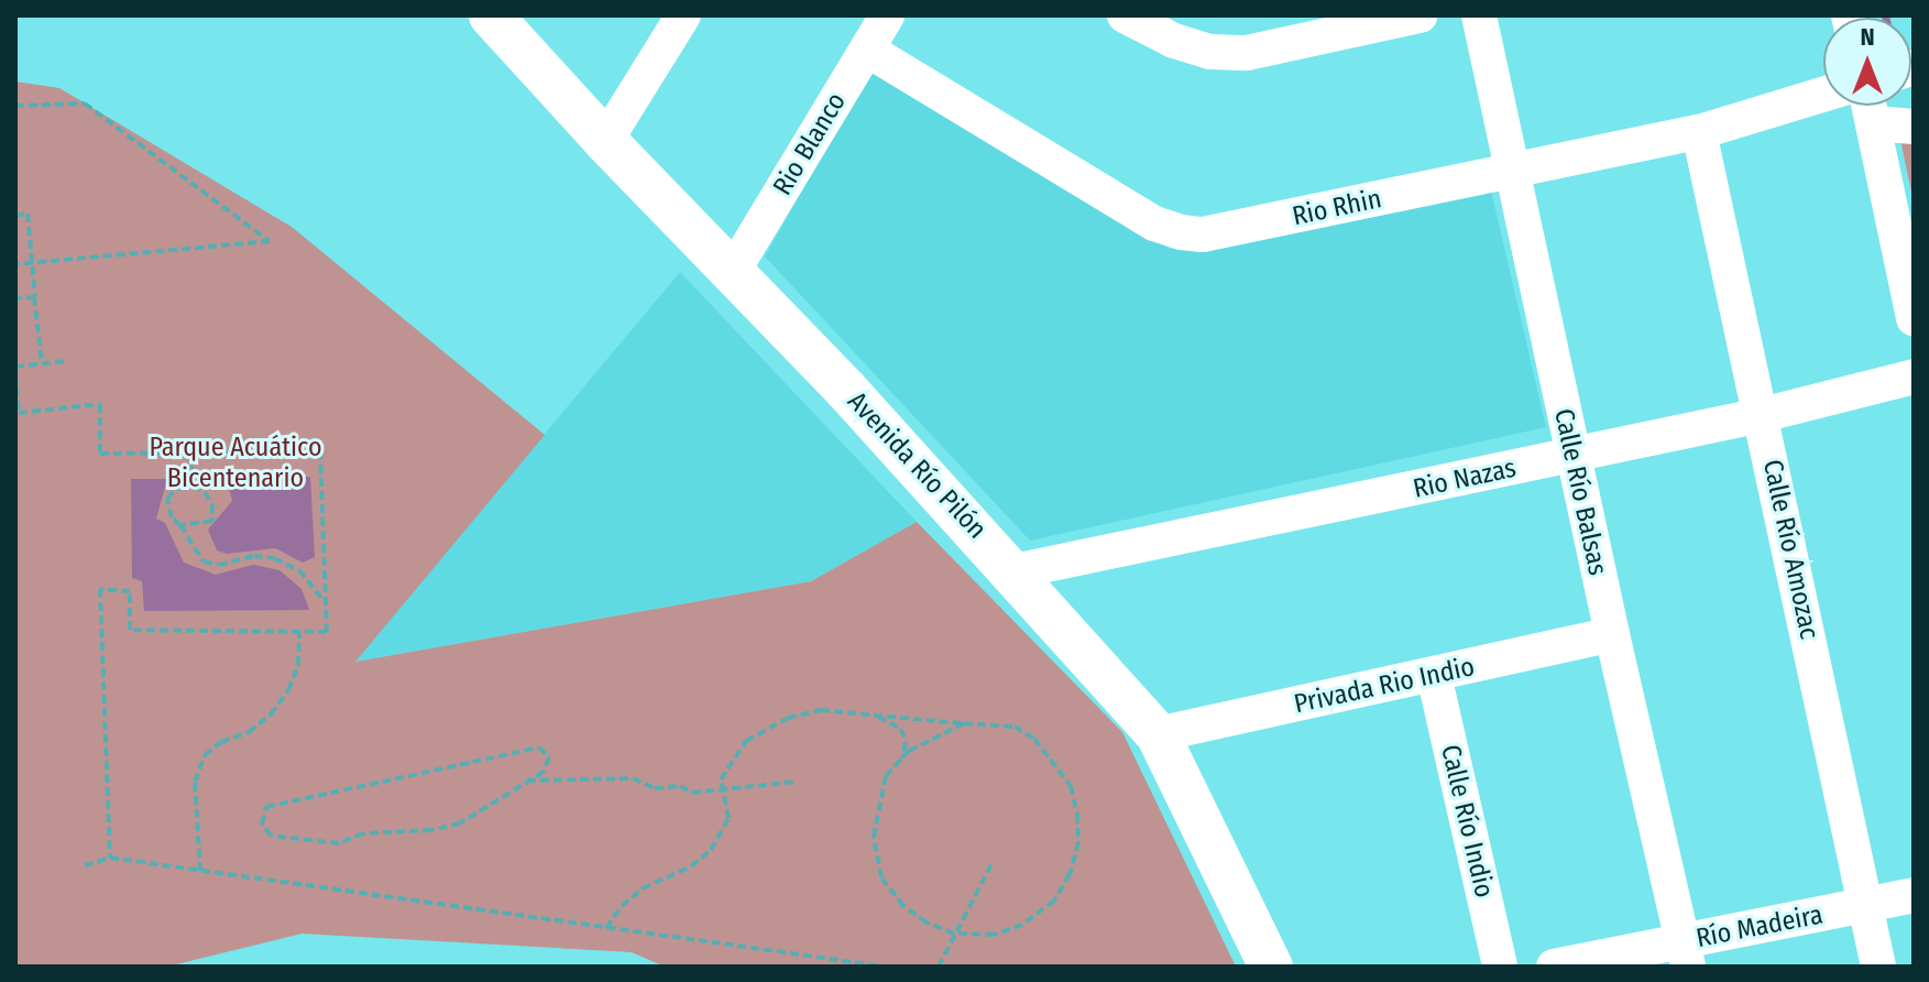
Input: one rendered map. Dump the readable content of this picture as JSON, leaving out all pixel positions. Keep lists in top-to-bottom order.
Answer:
{
  "streets": {
    "main road": ["Avenida Río Pilón"],
    "street": [
      "Rio Blanco",
      "Rio Rhin",
      "Rio Nazas",
      "Calle Río Balsas",
      "Calle Río Amozac",
      "Privada Rio Indio",
      "Calle Río Indio",
      "Río Madeira"
    ]
  },
  "crossings": [
    ["Rio Blanco", "Rio Rhin"],
    ["Rio Blanco", "Avenida Río Pilón"],
    ["Rio Rhin", "Calle Río Balsas"],
    ["Rio Rhin", "Calle Río Amozac"],
    ["Avenida Río Pilón", "Rio Nazas"],
    ["Avenida Río Pilón", "Privada Rio Indio"],
    ["Rio Nazas", "Calle Río Balsas"],
    ["Rio Nazas", "Calle Río Amozac"],
    ["Calle Río Balsas", "Privada Rio Indio"],
    ["Calle Río Balsas", "Río Madeira"],
    ["Calle Río Amozac", "Río Madeira"],
    ["Privada Rio Indio", "Calle Río Indio"]
  ],
  "parks": ["Parque Acuático Bicentenario"],
  "north": "top"
}
